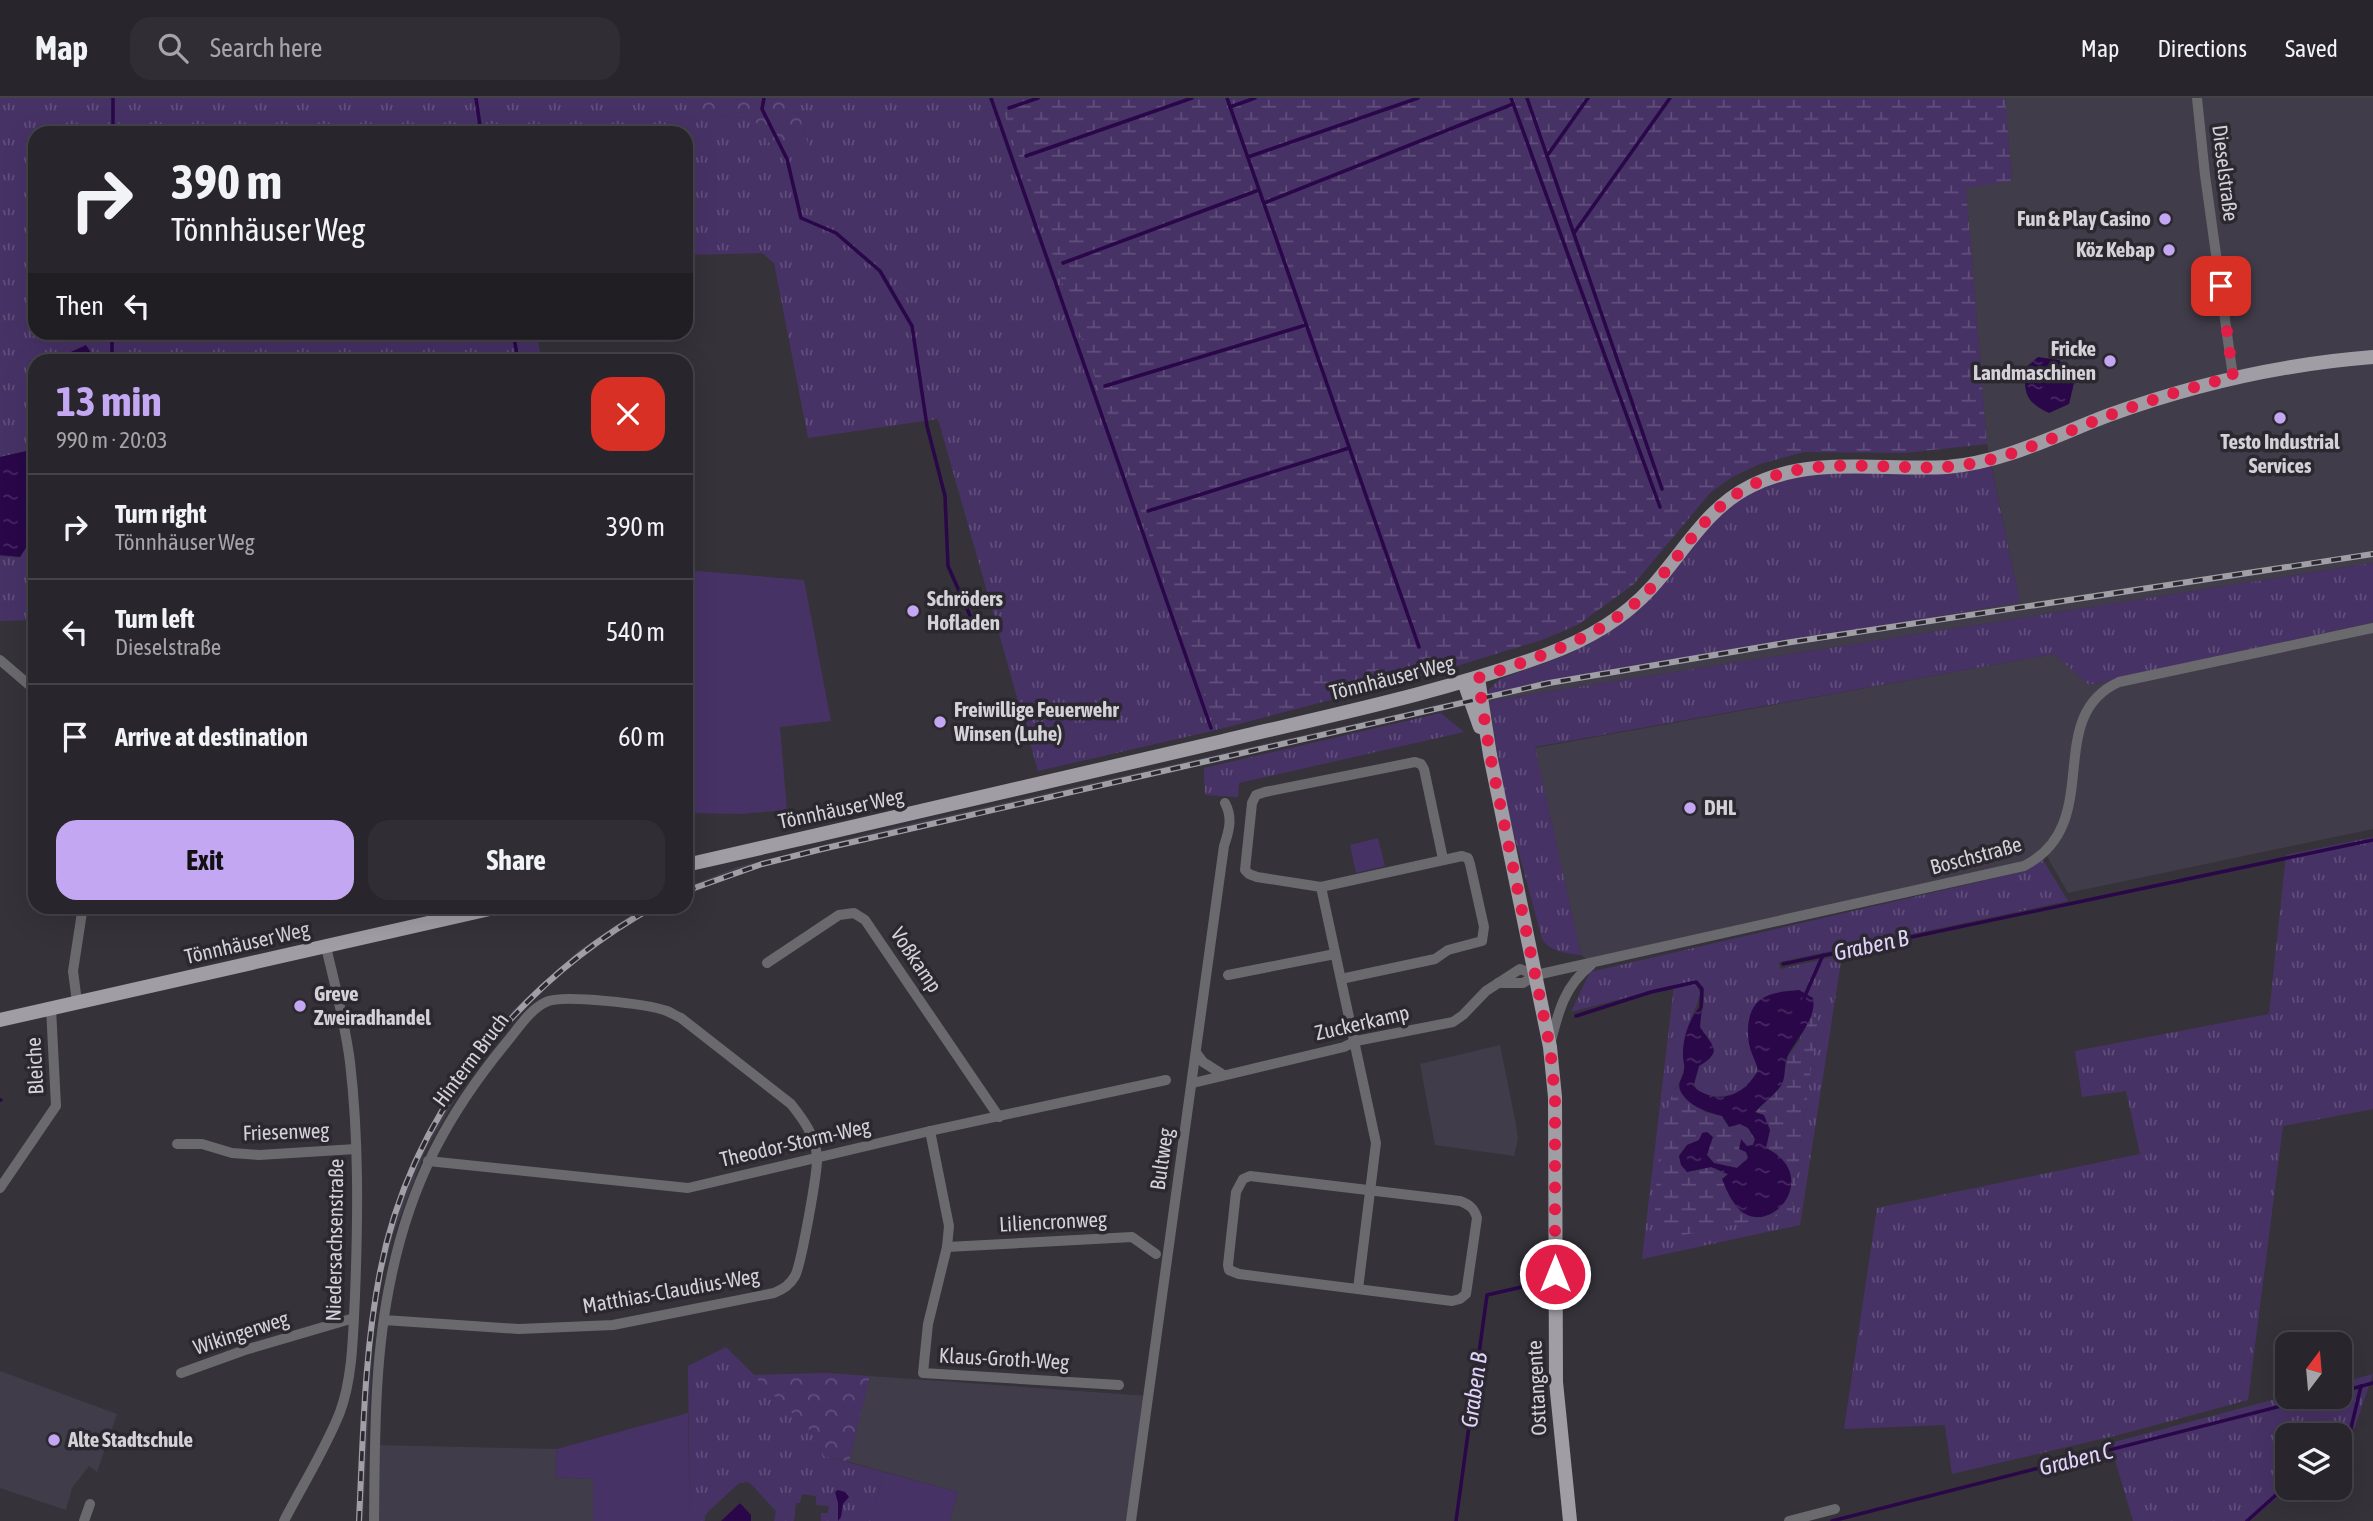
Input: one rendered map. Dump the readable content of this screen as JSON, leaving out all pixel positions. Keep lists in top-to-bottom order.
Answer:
{
  "streets": {
    "main road": ["Tönnhäuser Weg", "Osttangente"],
    "street": [
      "Dieselstraße",
      "Boschstraße",
      "Voßkamp",
      "Zuckerkamp",
      "Hinterm Bruch",
      "Bleiche",
      "Friesenweg",
      "Theodor-Storm-Weg",
      "Bultweg",
      "Liliencronweg",
      "Niedersachsenstraße",
      "Matthias-Claudius-Weg",
      "Wikingerweg",
      "Klaus-Groth-Weg"
    ]
  },
  "crossings": [
    ["Dieselstraße", "Tönnhäuser Weg"],
    ["Tönnhäuser Weg", "Bleiche"],
    ["Tönnhäuser Weg", "Niedersachsenstraße"],
    ["Tönnhäuser Weg", "Osttangente"],
    ["Boschstraße", "Zuckerkamp"],
    ["Boschstraße", "Osttangente"],
    ["Voßkamp", "Theodor-Storm-Weg"],
    ["Zuckerkamp", "Bultweg"],
    ["Zuckerkamp", "Osttangente"],
    ["Hinterm Bruch", "Theodor-Storm-Weg"],
    ["Hinterm Bruch", "Matthias-Claudius-Weg"],
    ["Friesenweg", "Niedersachsenstraße"],
    ["Theodor-Storm-Weg", "Matthias-Claudius-Weg"],
    ["Theodor-Storm-Weg", "Klaus-Groth-Weg"],
    ["Liliencronweg", "Klaus-Groth-Weg"],
    ["Niedersachsenstraße", "Wikingerweg"]
  ],
  "water": ["Graben B", "Graben C"],
  "places": [
    "Fun & Play Casino",
    "Köz Kebap",
    "Fricke Landmaschinen",
    "Testo Industrial Services",
    "Schröders Hofladen",
    "Freiwillige Feuerwehr Winsen (Luhe)",
    "DHL",
    "Greve Zweiradhandel",
    "Alte Stadtschule"
  ],
  "north": "top",
  "page": {
    "header": "Map",
    "search": "Search here",
    "nav": ["Map", "Directions", "Saved"],
    "turn": ["390 m", "Tönnhäuser Weg"],
    "then": "Then",
    "heading": ["13 min", "990 m · 20:03"],
    "list": [
      {
        "name": "Turn right",
        "note": "Tönnhäuser Weg",
        "value": "390 m"
      },
      {
        "name": "Turn left",
        "note": "Dieselstraße",
        "value": "540 m"
      },
      {
        "name": "Arrive at destination",
        "value": "60 m"
      }
    ],
    "buttons": ["Exit", "Share"]
  }
}
